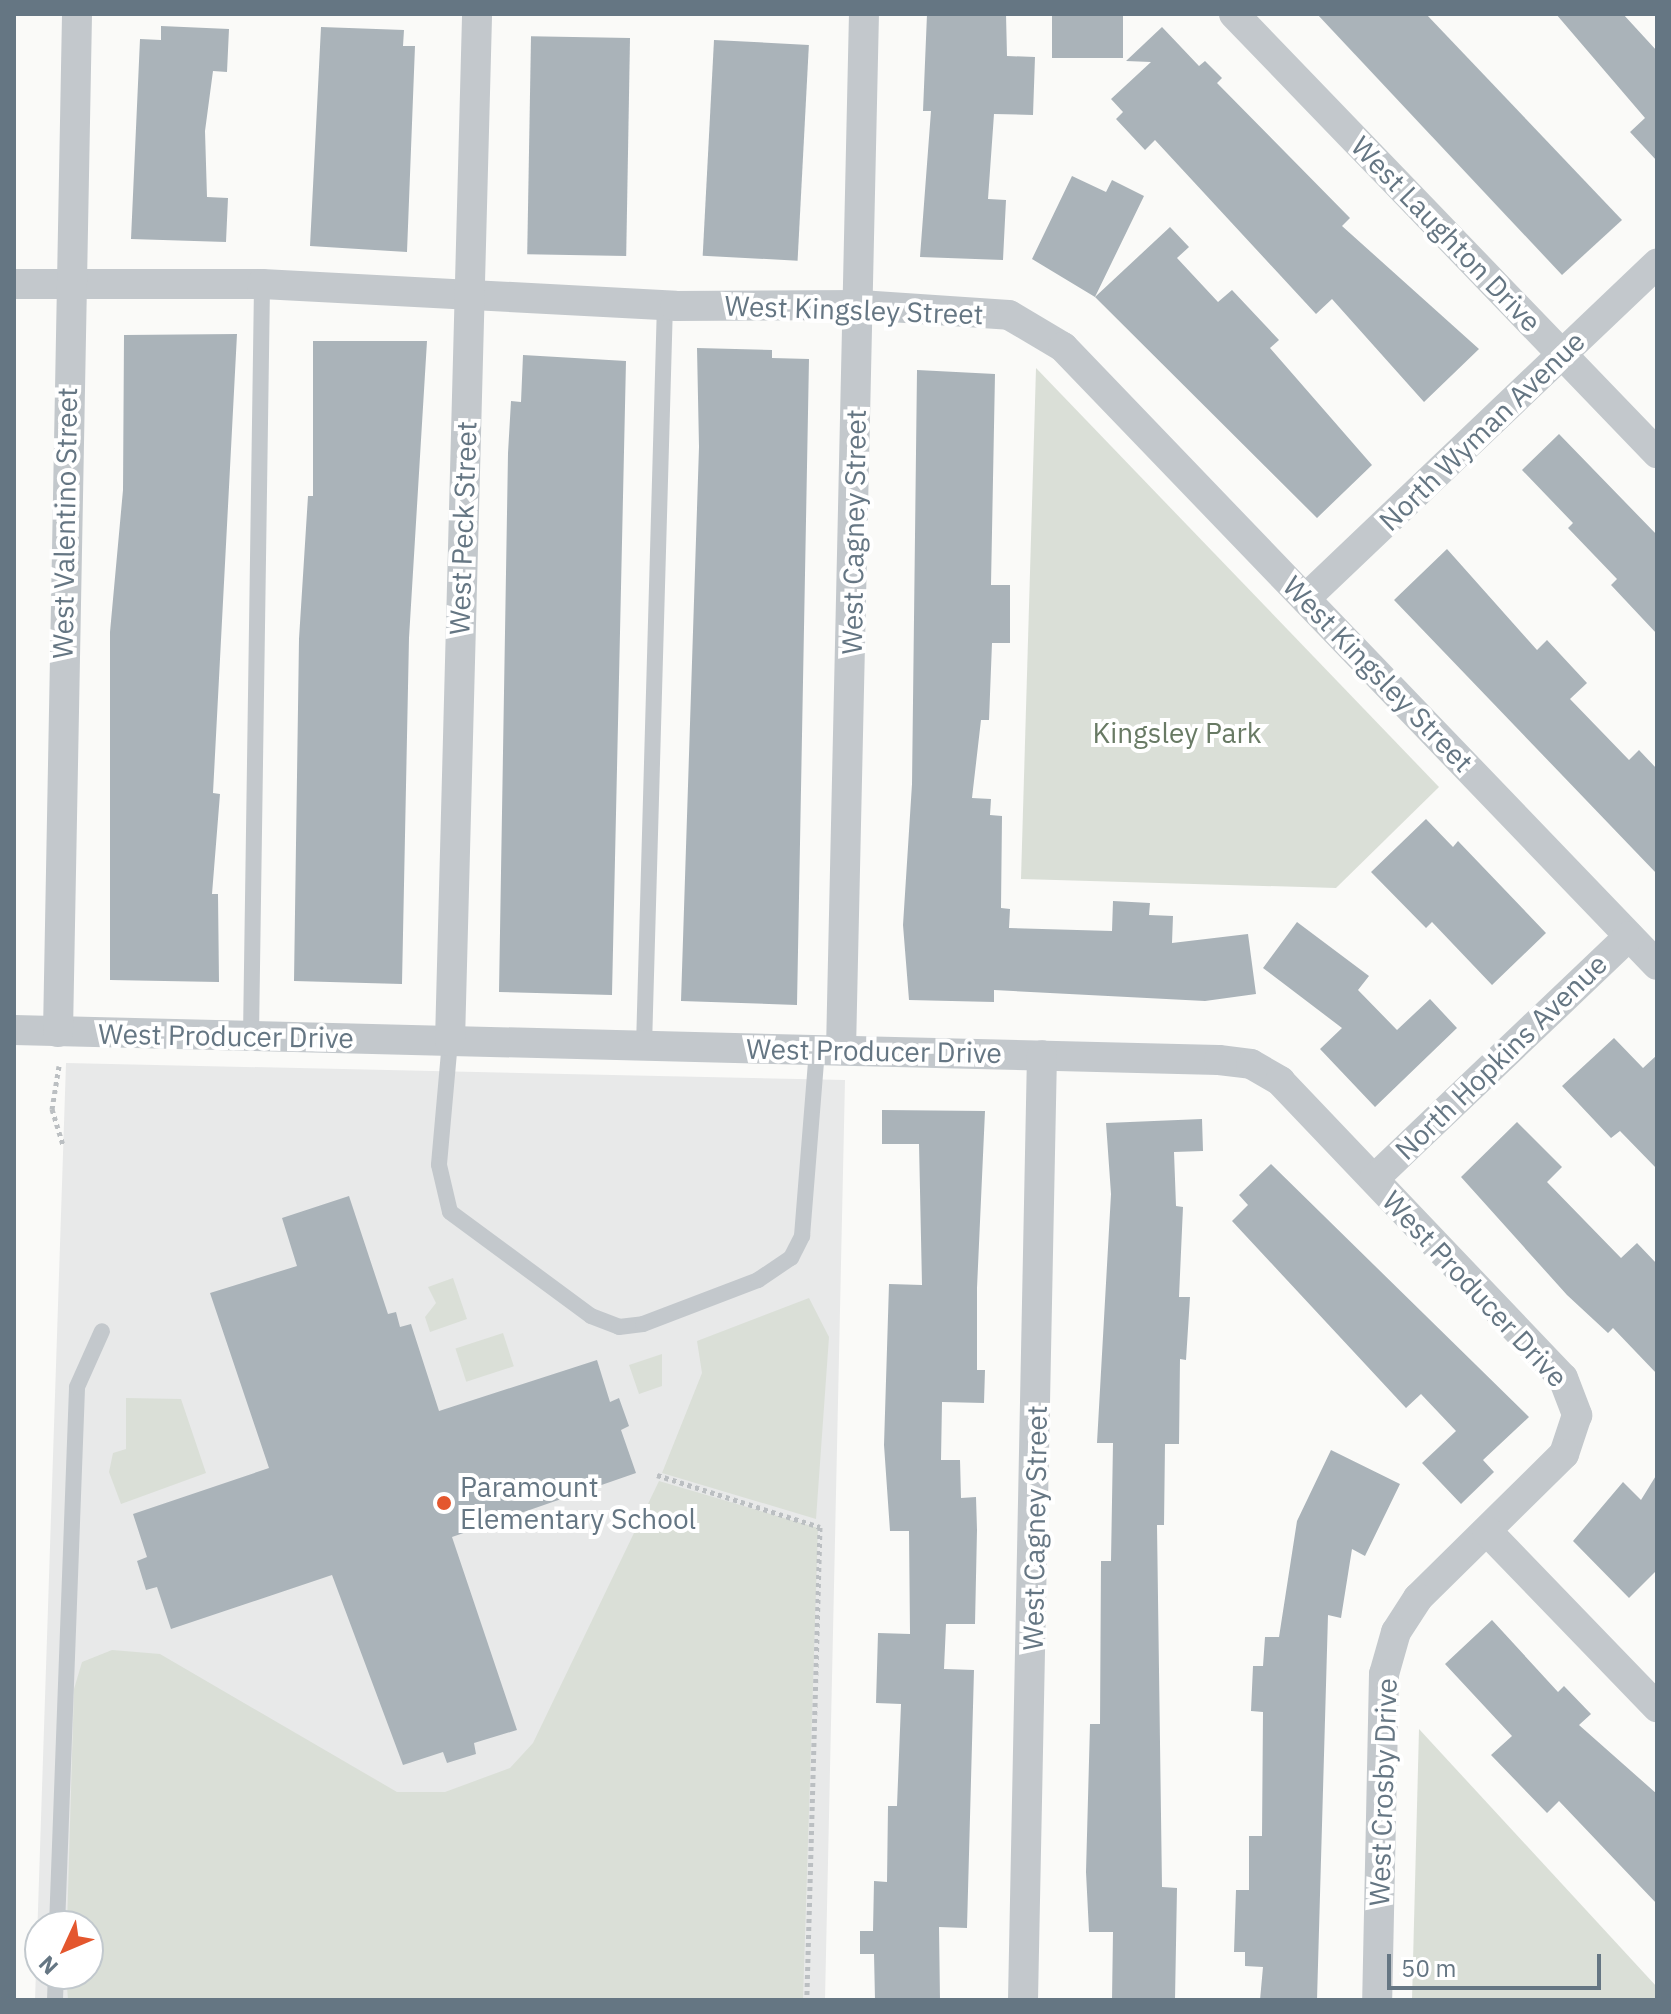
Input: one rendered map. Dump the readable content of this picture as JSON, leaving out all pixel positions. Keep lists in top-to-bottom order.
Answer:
{
  "streets": {
    "street": [
      "West Laughton Drive",
      "West Kingsley Street",
      "North Wyman Avenue",
      "West Valentino Street",
      "West Peck Street",
      "West Cagney Street",
      "West Producer Drive",
      "North Hopkins Avenue",
      "West Crosby Drive"
    ]
  },
  "crossings": [
    ["West Laughton Drive", "North Wyman Avenue"],
    ["West Kingsley Street", "North Wyman Avenue"],
    ["West Kingsley Street", "West Valentino Street"],
    ["West Kingsley Street", "West Peck Street"],
    ["West Kingsley Street", "West Cagney Street"],
    ["West Kingsley Street", "North Hopkins Avenue"],
    ["West Valentino Street", "West Producer Drive"],
    ["West Peck Street", "West Producer Drive"],
    ["West Cagney Street", "West Producer Drive"],
    ["West Producer Drive", "North Hopkins Avenue"],
    ["West Producer Drive", "West Crosby Drive"]
  ],
  "parks": ["Kingsley Park"],
  "places": ["Paramount Elementary School"],
  "scale_bar": "50 m",
  "north": "bottom left"
}
